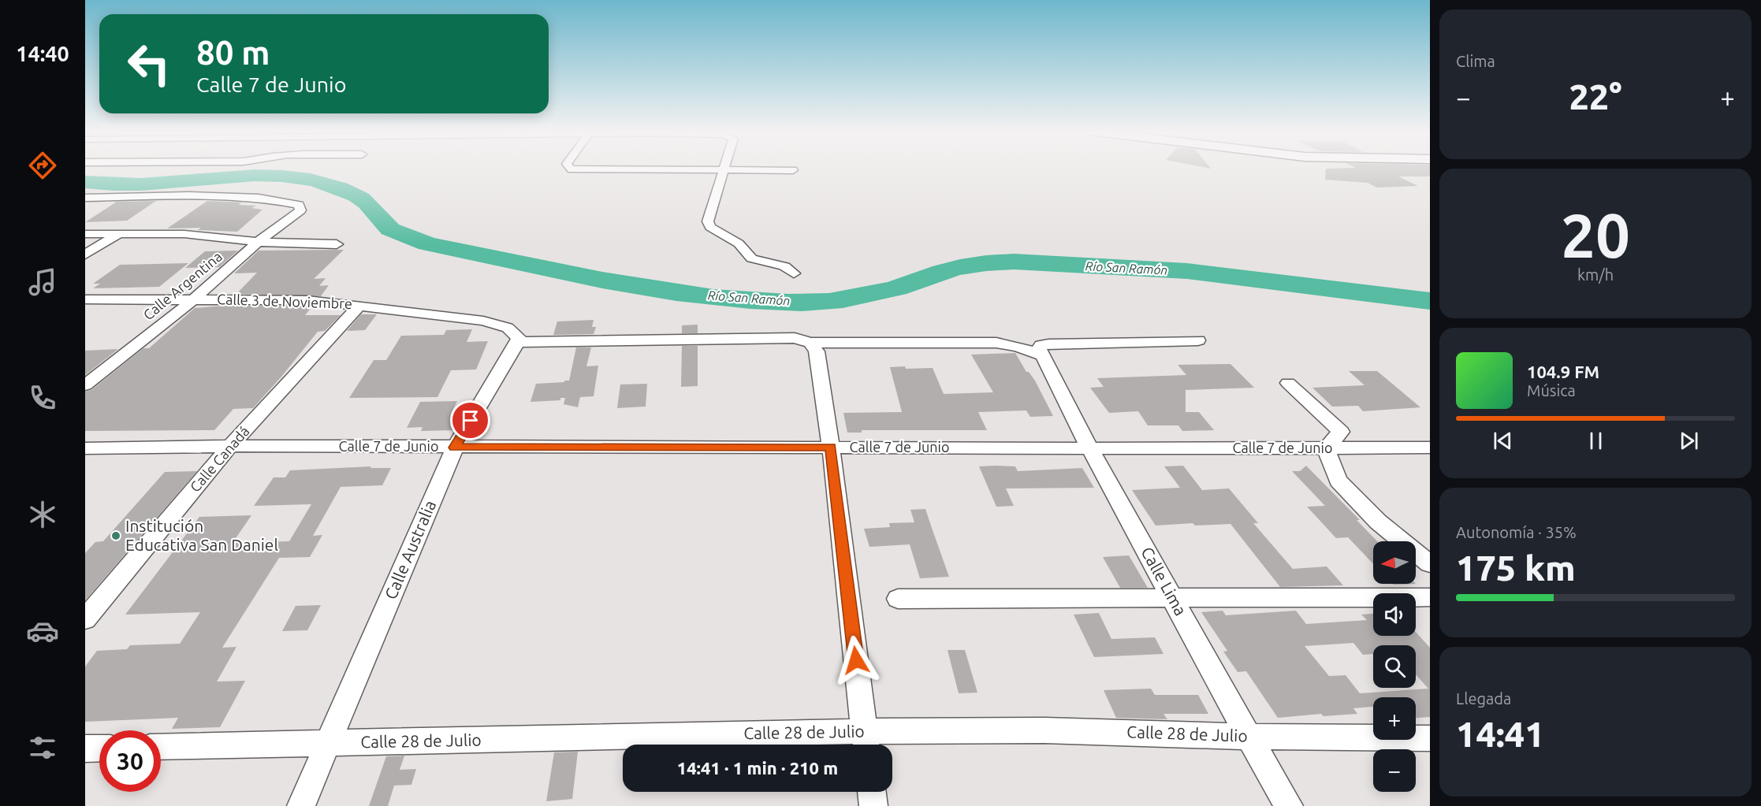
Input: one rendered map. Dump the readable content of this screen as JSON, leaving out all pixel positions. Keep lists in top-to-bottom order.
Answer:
{
  "streets": {
    "street": [
      "Calle Argentina",
      "Calle 3 de Noviembre",
      "Calle 7 de Junio",
      "Calle Canadá",
      "Calle Australia",
      "Calle Lima",
      "Calle 28 de Julio"
    ]
  },
  "crossings": [
    ["Calle Argentina", "Calle 3 de Noviembre"],
    ["Calle 3 de Noviembre", "Calle Canadá"],
    ["Calle 3 de Noviembre", "Calle Australia"],
    ["Calle 7 de Junio", "Calle Canadá"],
    ["Calle 7 de Junio", "Calle Australia"],
    ["Calle 7 de Junio", "Calle Lima"],
    ["Calle Australia", "Calle 28 de Julio"],
    ["Calle Lima", "Calle 28 de Julio"]
  ],
  "water": ["Río San Ramón"],
  "places": ["Institución Educativa San Daniel"],
  "north": "left",
  "page": {
    "tabs": "14:40",
    "tile": [
      "Clima",
      ["20", "km/h"],
      ["Autonomía · 35%", "175 km"],
      ["Llegada", "14:41"]
    ],
    "turn": ["80 m", "Calle 7 de Junio"],
    "heat": ["−", "22°", "+"],
    "song": ["104.9 FM", "Música"],
    "map_buttons": ["+", "−"],
    "limit": "30",
    "trip": "14:41 · 1 min · 210 m"
  }
}
